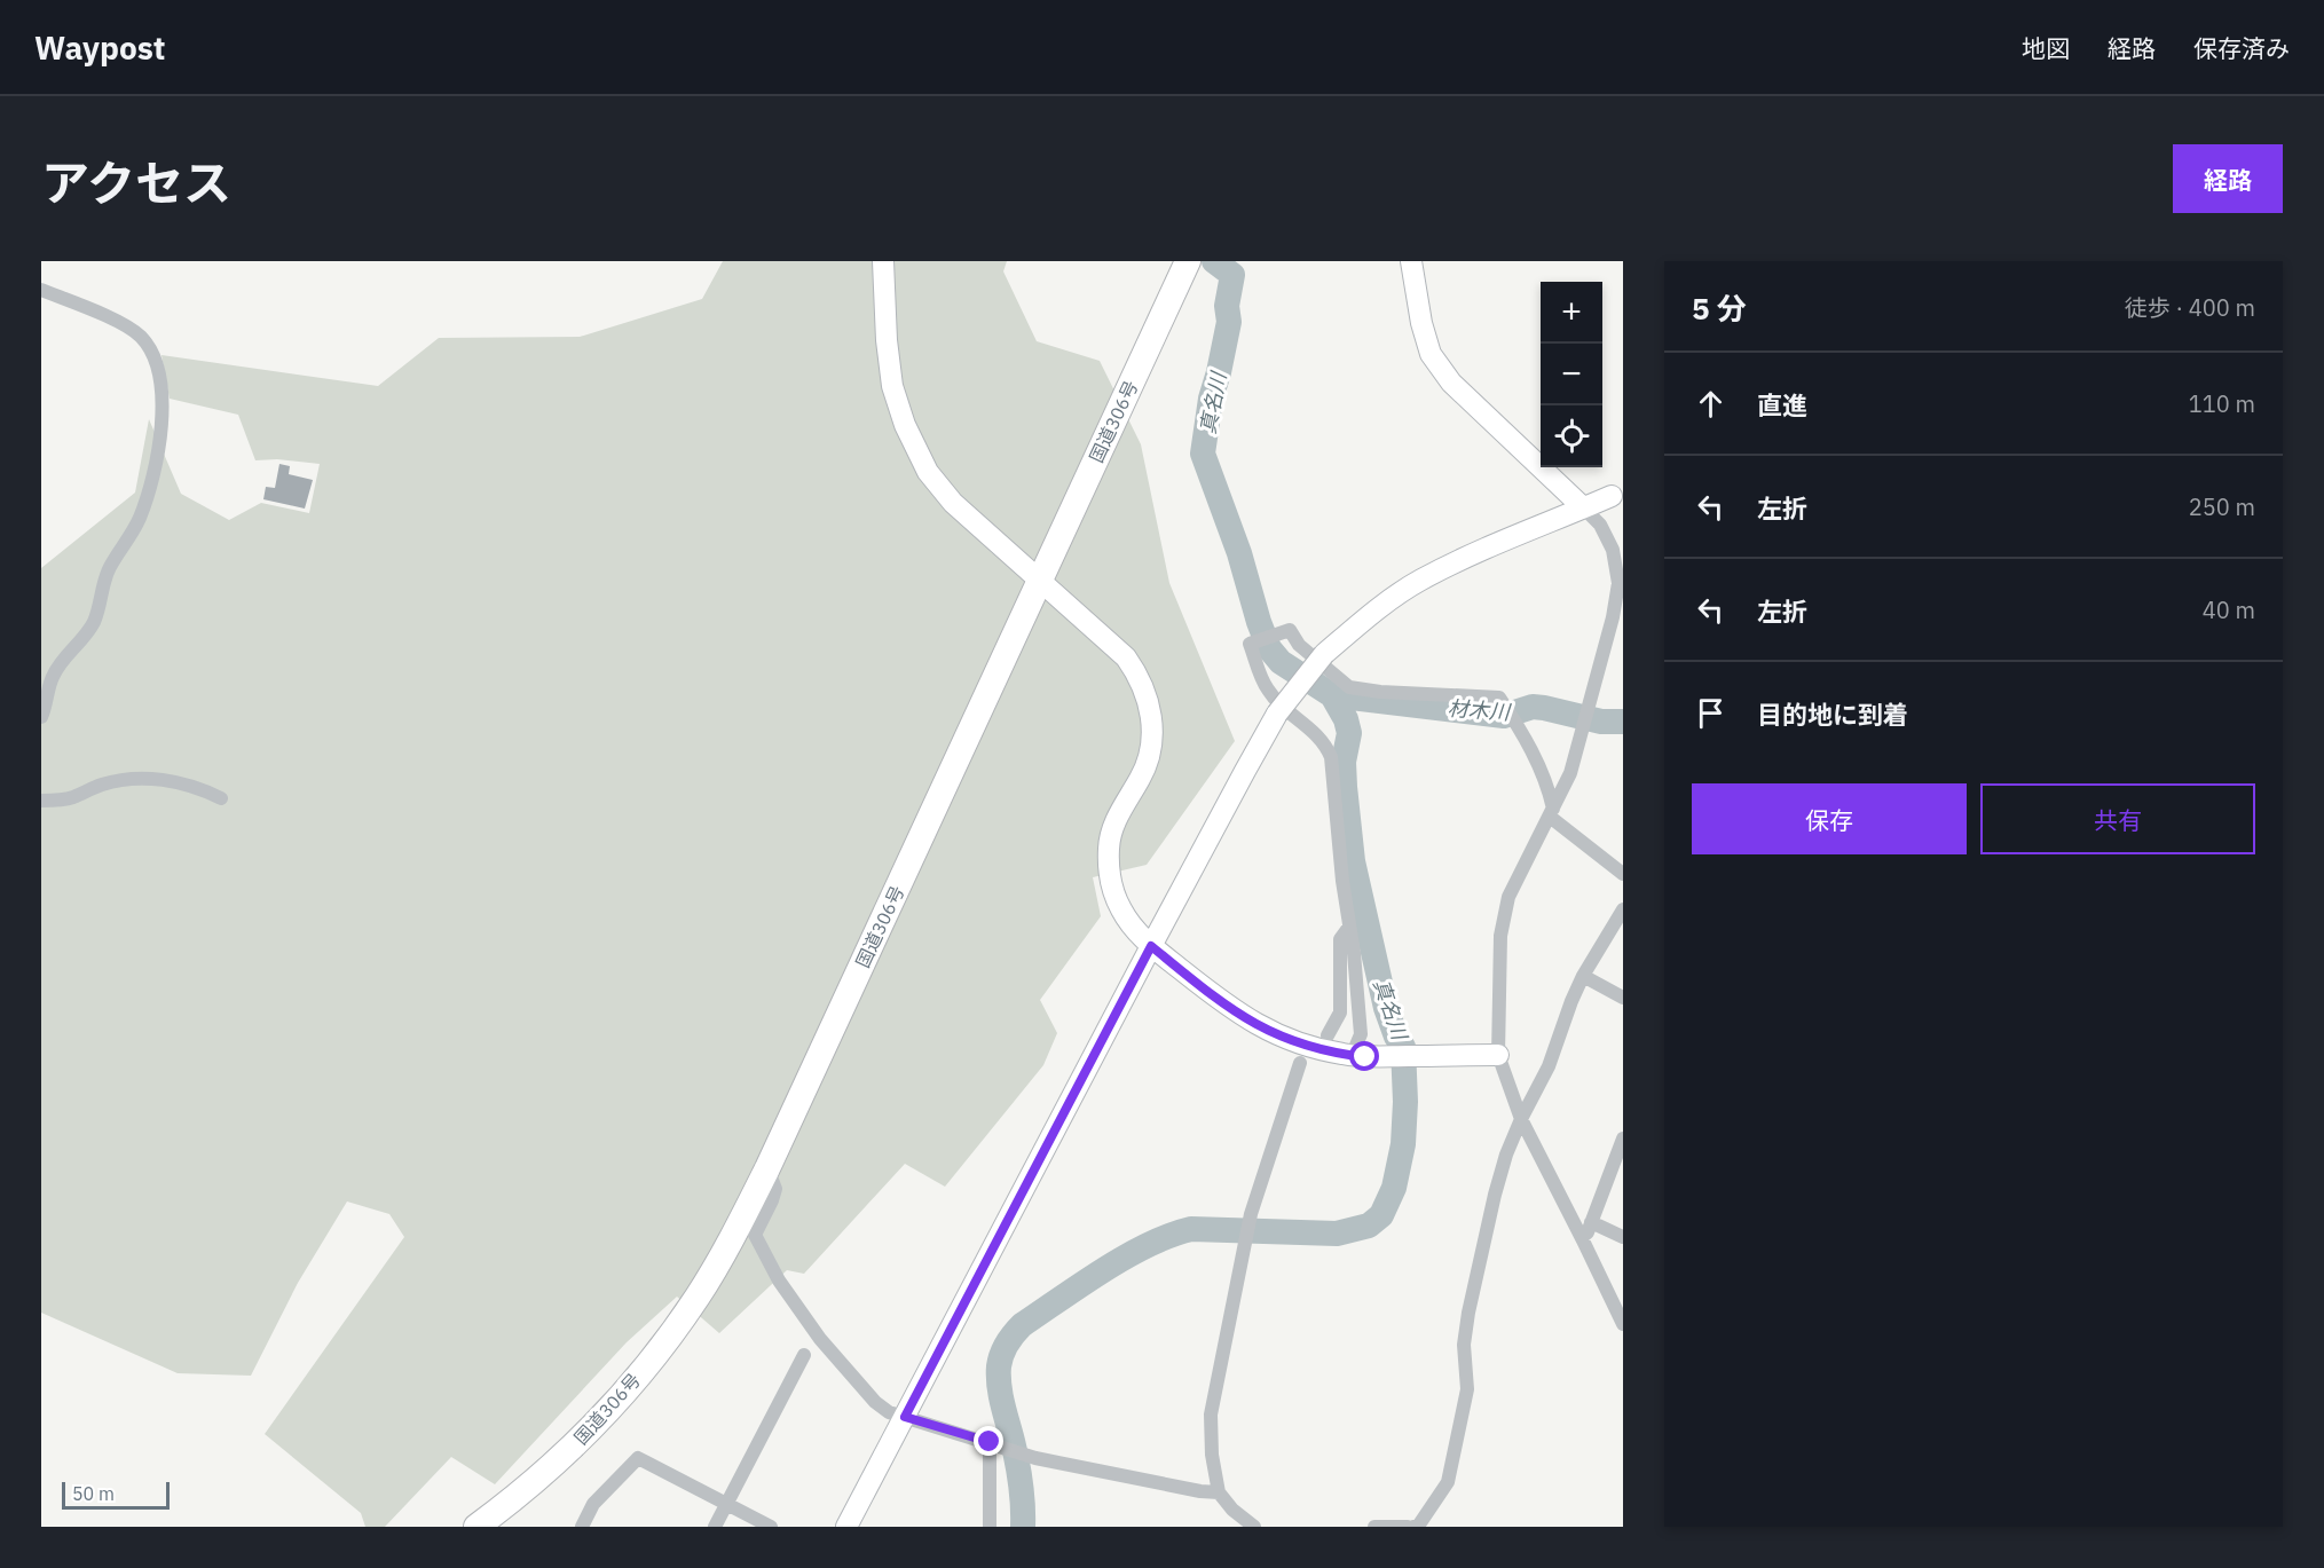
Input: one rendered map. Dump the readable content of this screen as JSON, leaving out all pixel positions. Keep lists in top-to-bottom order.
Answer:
{
  "streets": {
    "highway": ["国道306号"]
  },
  "water": ["真名川", "材木川"],
  "scale_bar": "50 m",
  "page": {
    "header": "Waypost",
    "nav": ["地図", "経路", "保存済み"],
    "title": "アクセス",
    "buttons": [
      "経路",
      ["保存", "共有"]
    ],
    "heading": ["5 分", "徒歩 · 400 m"],
    "map_buttons": ["+", "−"],
    "list": [
      ["直進", "110 m"],
      ["左折", "250 m"],
      ["左折", "40 m"],
      "目的地に到着"
    ],
    "scale": "50 m"
  }
}
